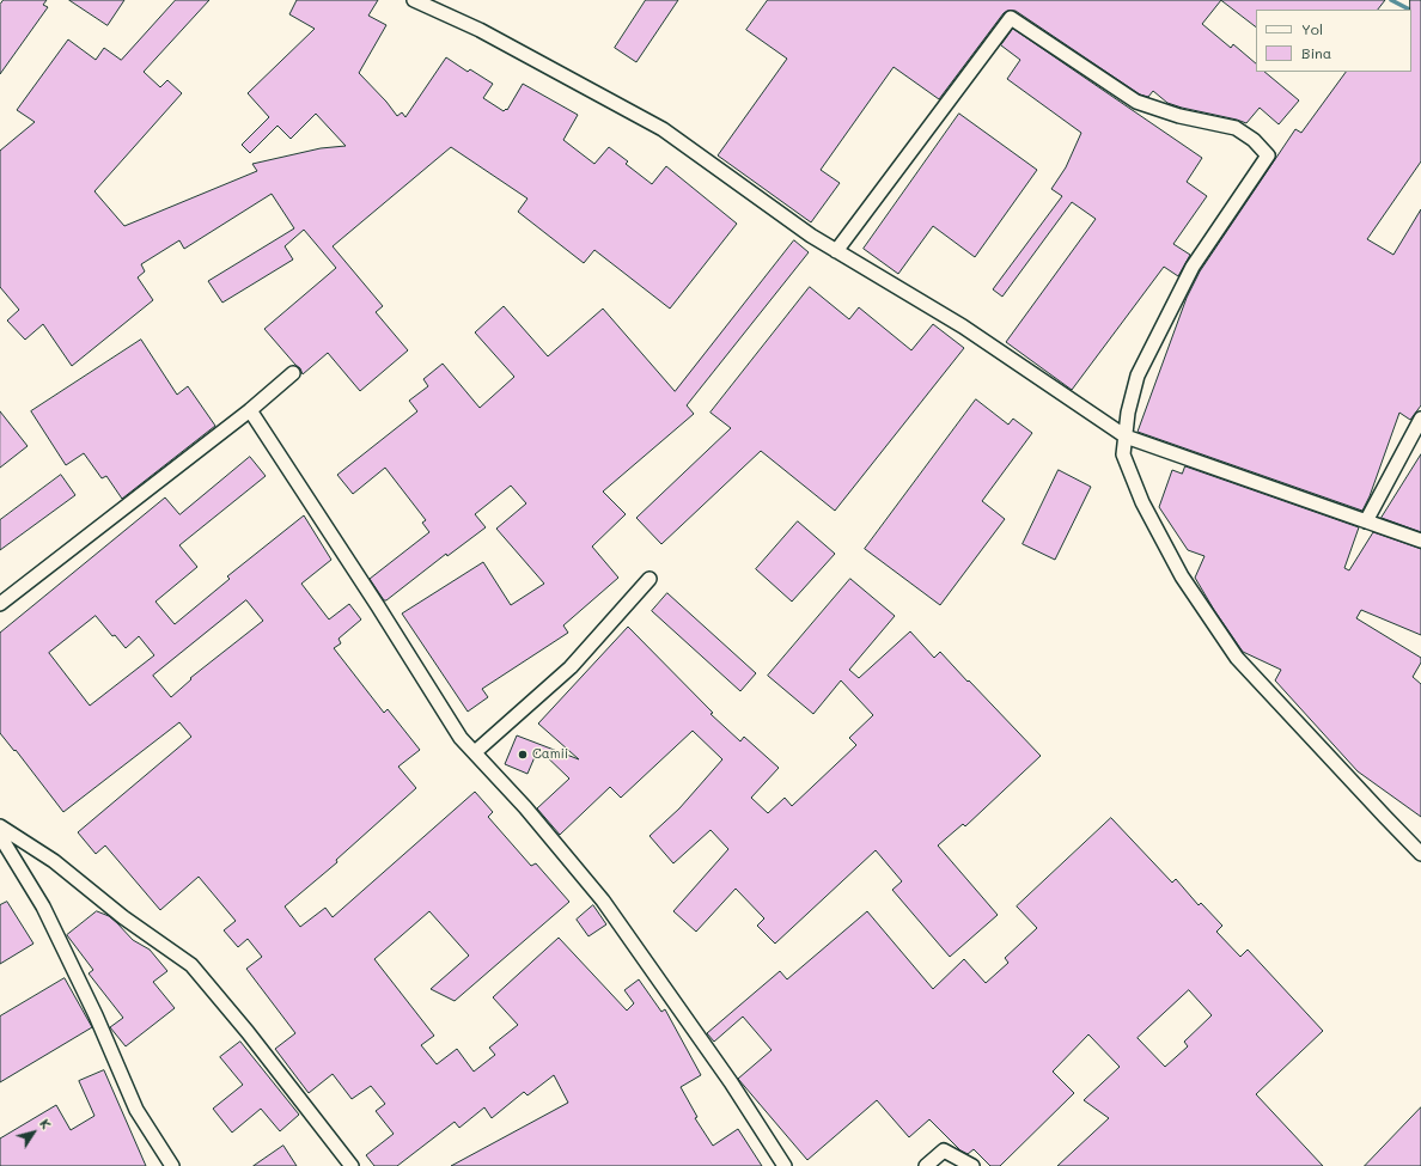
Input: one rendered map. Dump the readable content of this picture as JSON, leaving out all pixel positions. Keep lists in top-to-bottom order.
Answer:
{
  "places": ["Camii"],
  "legend": ["Yol", "Bina"],
  "north": "top right"
}
